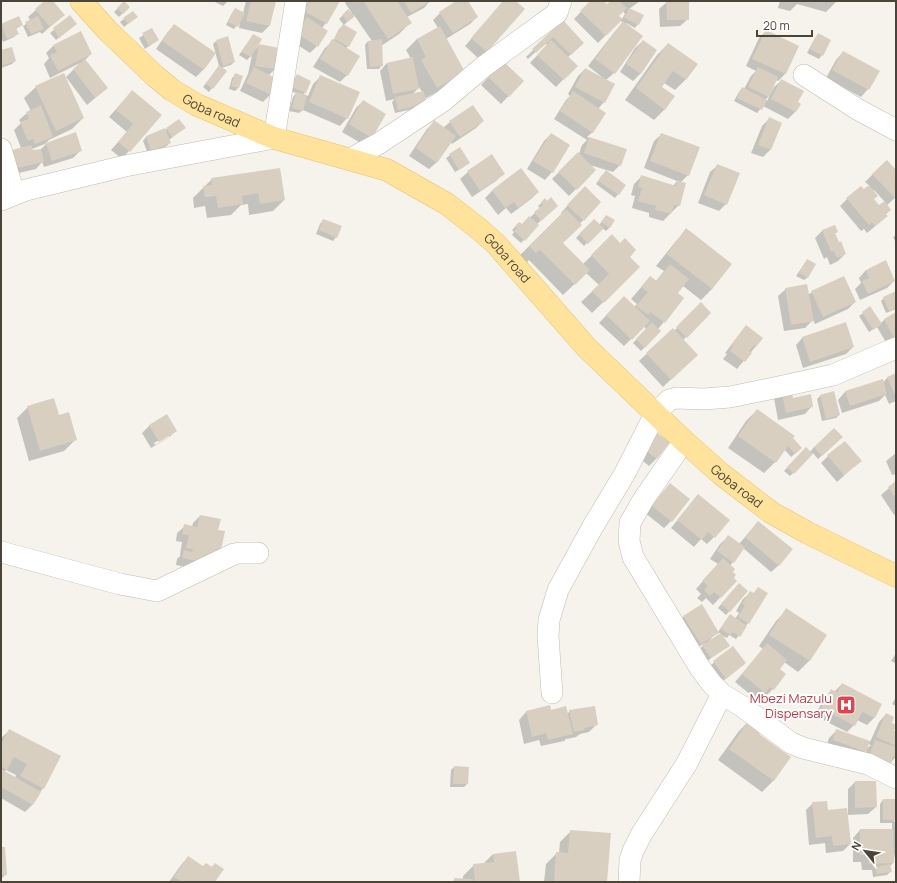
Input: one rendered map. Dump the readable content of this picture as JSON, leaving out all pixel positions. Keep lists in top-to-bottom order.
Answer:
{
  "streets": {
    "main road": ["Goba road"]
  },
  "places": {
    "hospital": ["Mbezi Mazulu Dispensary"]
  },
  "scale_bar": "20 m",
  "north": "top left"
}
